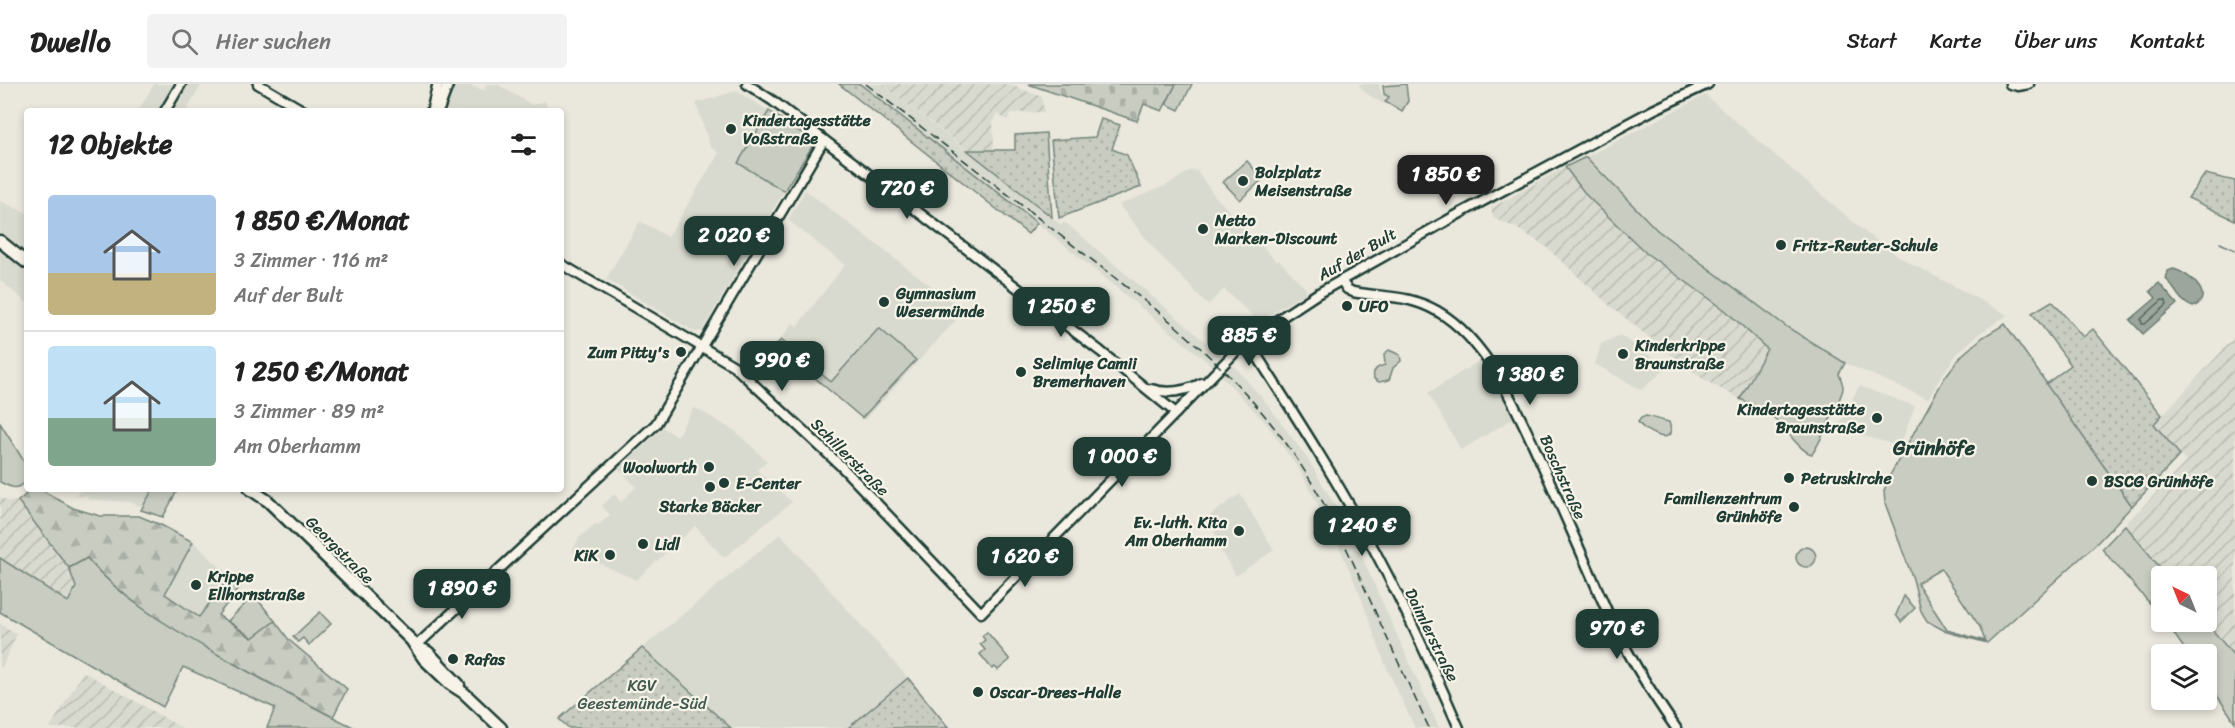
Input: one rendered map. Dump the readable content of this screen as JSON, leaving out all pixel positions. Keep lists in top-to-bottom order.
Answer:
{
  "streets": {
    "main road": ["Georgstraße"],
    "street": [
      "Auf der Bult",
      "Schillerstraße",
      "Boschstraße",
      "Daimlerstraße"
    ]
  },
  "crossings": [
    ["Auf der Bult", "Schillerstraße"],
    ["Auf der Bult", "Boschstraße"],
    ["Auf der Bult", "Daimlerstraße"]
  ],
  "districts": ["Grünhöfe"],
  "parks": ["KGV Geestemünde-Süd"],
  "places": [
    "Kindertagesstätte Voßstraße",
    "Bolzplatz Meisenstraße",
    "Netto Marken-Discount",
    "Fritz-Reuter-Schule",
    "Gymnasium Wesermünde",
    "UFO",
    "Zum Pitty's",
    "Kinderkrippe Braunstraße",
    "Selimiye Camii Bremerhaven",
    "Kindertagesstätte Braunstraße",
    "Woolworth",
    "Petruskirche",
    "BSCG Grünhöfe",
    "E-Center",
    "Starke Bäcker",
    "Familienzentrum Grünhöfe",
    "Ev.-luth. Kita Am Oberhamm",
    "Lidl",
    "KiK",
    "Krippe Ellhornstraße",
    "Rafas",
    "Oscar-Drees-Halle"
  ],
  "north": "top left",
  "page": {
    "header": "Dwello",
    "search": "Hier suchen",
    "nav": [
      "Start",
      "Karte",
      "Über uns",
      "Kontakt"
    ],
    "heading": "12 Objekte",
    "price": [
      "1 850 €",
      "720 €",
      "2 020 €",
      "1 250 €",
      "885 €",
      "990 €",
      "1 380 €",
      "1 000 €",
      "1 240 €",
      "1 620 €",
      "1 890 €",
      "970 €"
    ],
    "list": [
      {
        "name": "1 850 €/Monat",
        "note": "3 Zimmer · 116 m² · Auf der Bult"
      },
      {
        "name": "1 250 €/Monat",
        "note": "3 Zimmer · 89 m² · Am Oberhamm"
      }
    ]
  }
}
